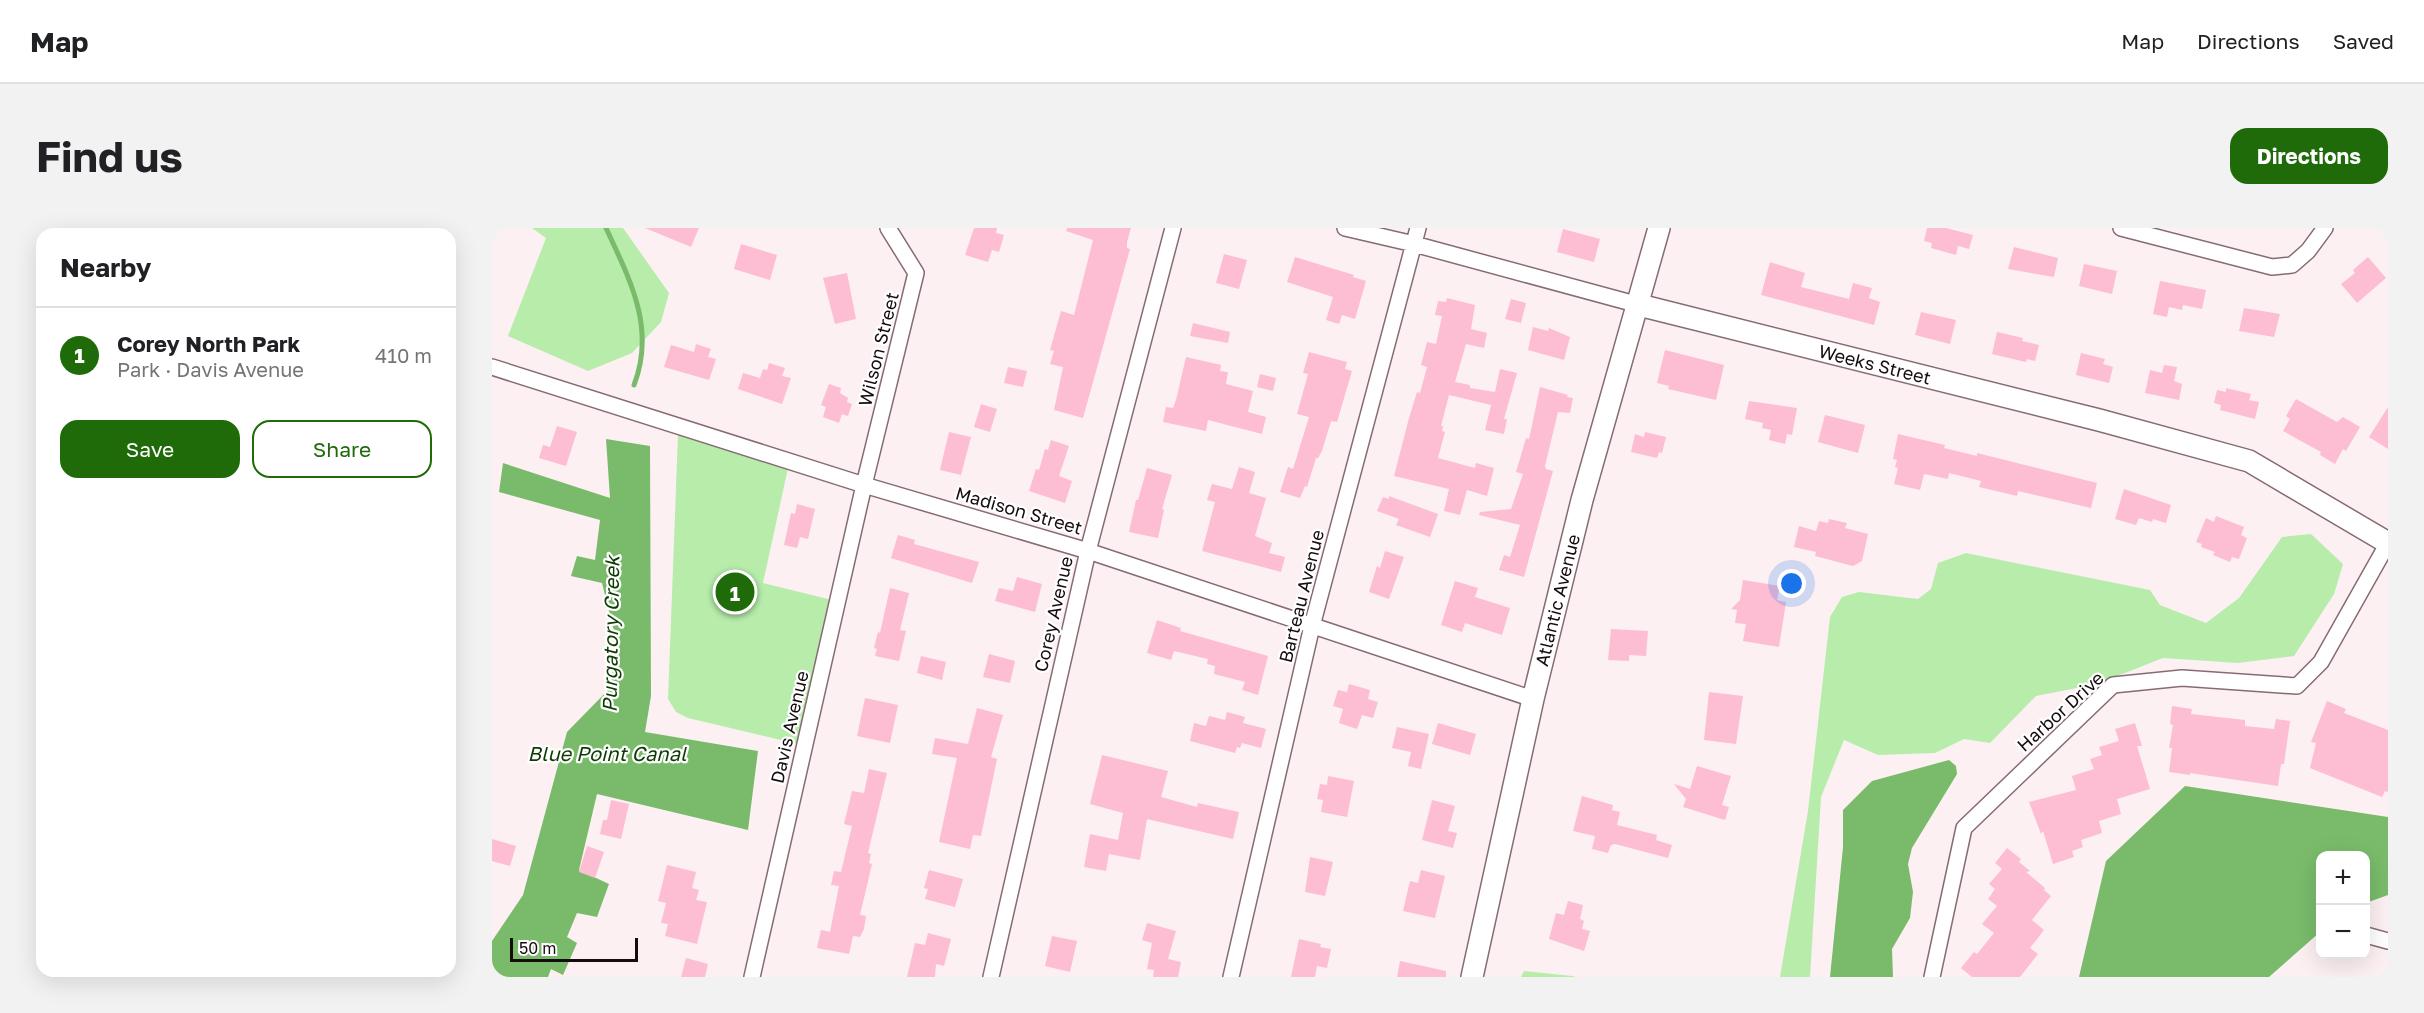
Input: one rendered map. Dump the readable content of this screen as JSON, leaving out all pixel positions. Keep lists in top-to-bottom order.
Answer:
{
  "streets": {
    "main road": ["Weeks Street", "Atlantic Avenue"],
    "street": [
      "Wilson Street",
      "Madison Street",
      "Barteau Avenue",
      "Corey Avenue",
      "Harbor Drive",
      "Davis Avenue"
    ]
  },
  "crossings": [
    ["Wilson Street", "Madison Street"],
    ["Wilson Street", "Davis Avenue"],
    ["Weeks Street", "Barteau Avenue"],
    ["Weeks Street", "Atlantic Avenue"],
    ["Weeks Street", "Harbor Drive"],
    ["Madison Street", "Barteau Avenue"],
    ["Madison Street", "Atlantic Avenue"],
    ["Madison Street", "Corey Avenue"],
    ["Madison Street", "Davis Avenue"]
  ],
  "water": ["Purgatory Creek", "Blue Point Canal"],
  "scale_bar": "50 m",
  "page": {
    "header": "Map",
    "nav": ["Map", "Directions", "Saved"],
    "buttons": [
      "Directions",
      ["Save", "Share"]
    ],
    "title": "Find us",
    "heading": "Nearby",
    "list": [
      {
        "mark": "1",
        "name": "Corey North Park",
        "note": "Park · Davis Avenue",
        "value": "410 m"
      }
    ],
    "pins": "1",
    "map_buttons": ["+", "−"],
    "scale": "50 m"
  }
}
